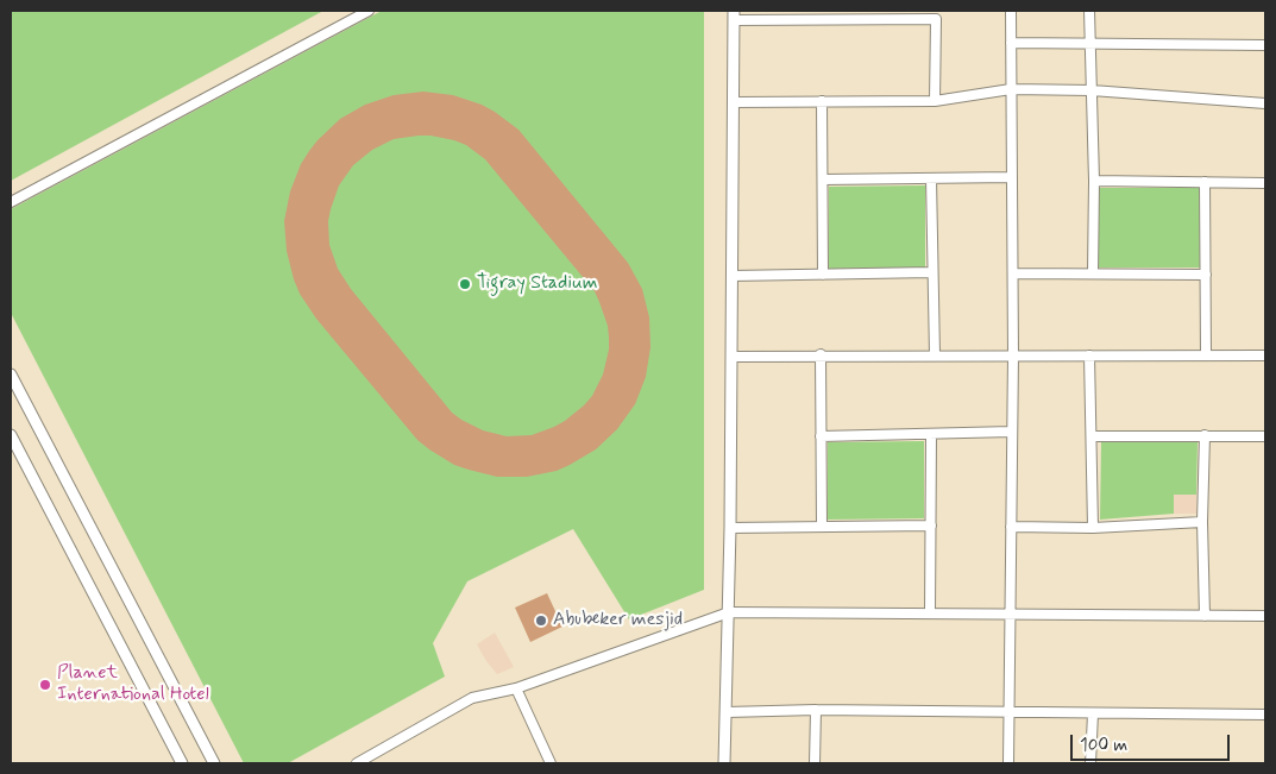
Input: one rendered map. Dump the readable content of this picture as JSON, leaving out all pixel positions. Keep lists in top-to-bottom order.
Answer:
{
  "places": ["Tigray Stadium", "Abubeker mesjid", "Planet International Hotel"],
  "scale_bar": "100 m"
}
